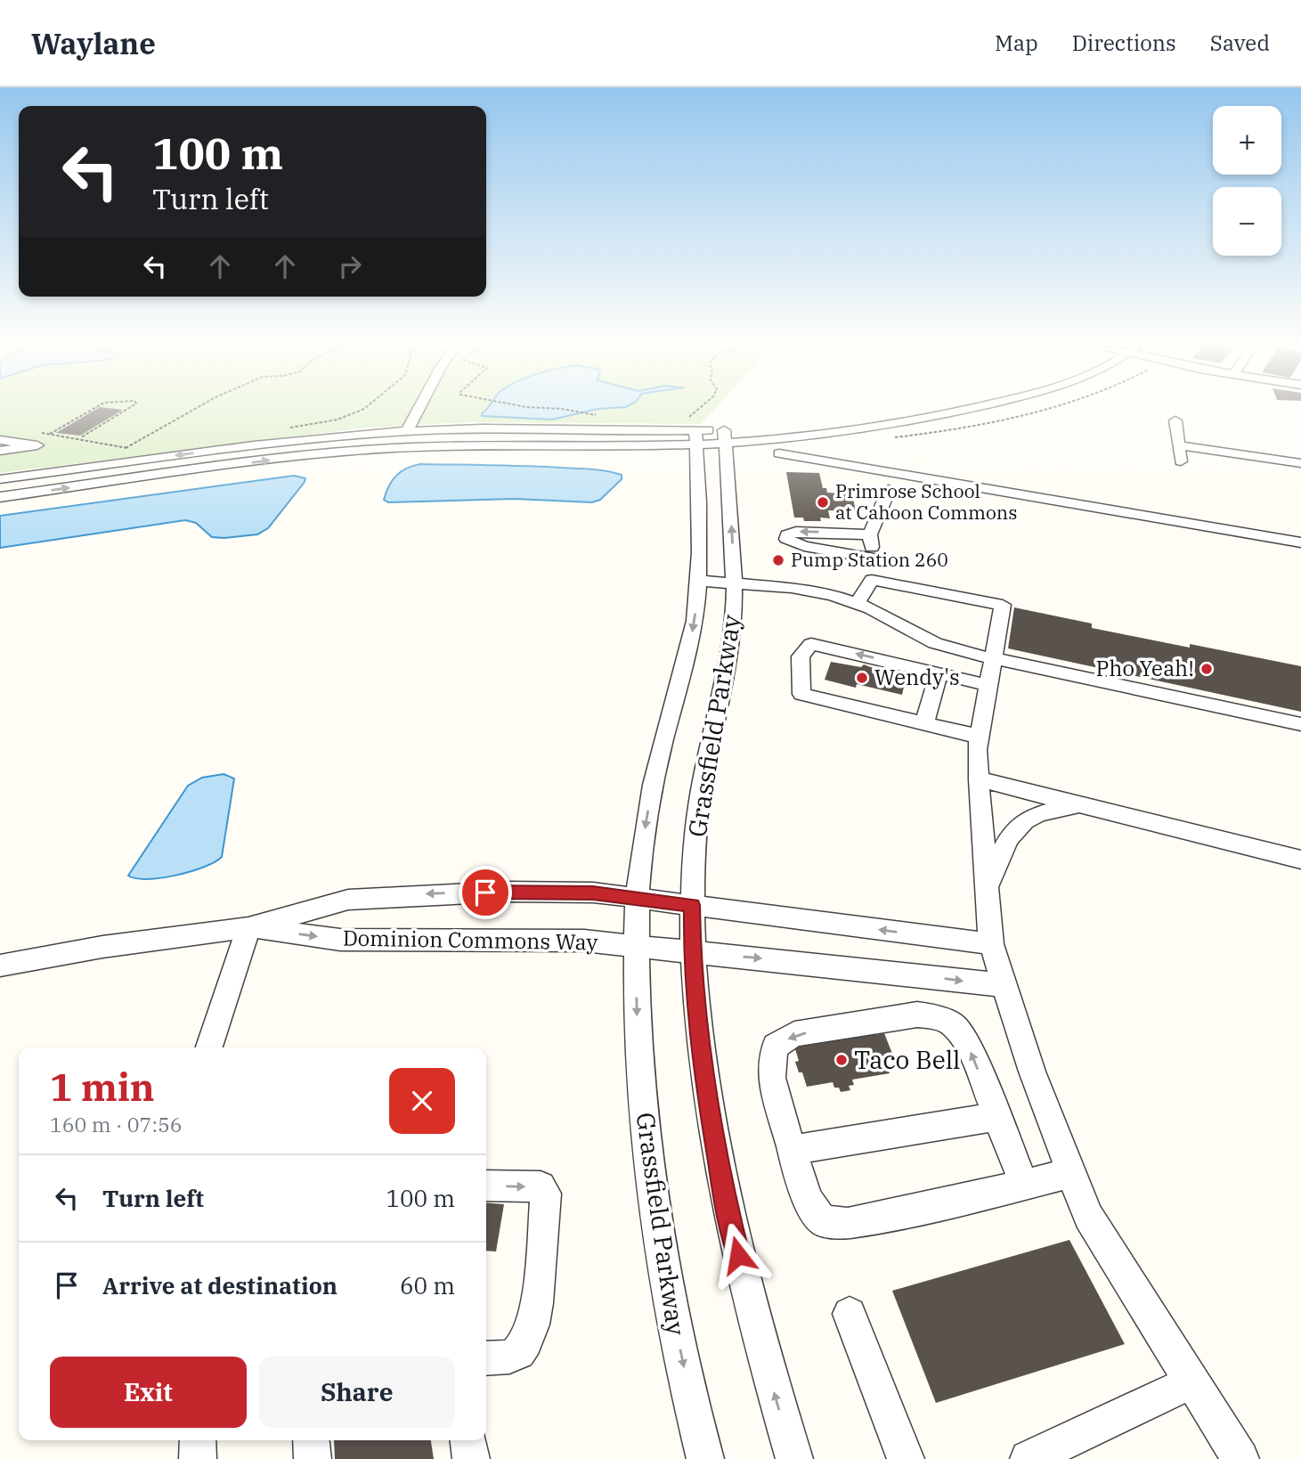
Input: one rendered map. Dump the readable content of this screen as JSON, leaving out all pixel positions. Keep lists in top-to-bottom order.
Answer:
{
  "streets": {
    "street": ["Grassfield Parkway", "Dominion Commons Way"]
  },
  "crossings": [
    ["Grassfield Parkway", "Dominion Commons Way"]
  ],
  "places": [
    "Primrose School at Cahoon Commons",
    "Pump Station 260",
    "Pho Yeah!",
    "Wendy's",
    "Taco Bell"
  ],
  "page": {
    "header": "Waylane",
    "nav": ["Map", "Directions", "Saved"],
    "map_buttons": ["+", "−"],
    "turn": ["100 m", "Turn left"],
    "heading": ["1 min", "160 m · 07:56"],
    "list": [
      {
        "name": "Turn left",
        "value": "100 m"
      },
      {
        "name": "Arrive at destination",
        "value": "60 m"
      }
    ],
    "buttons": ["Exit", "Share"]
  }
}
